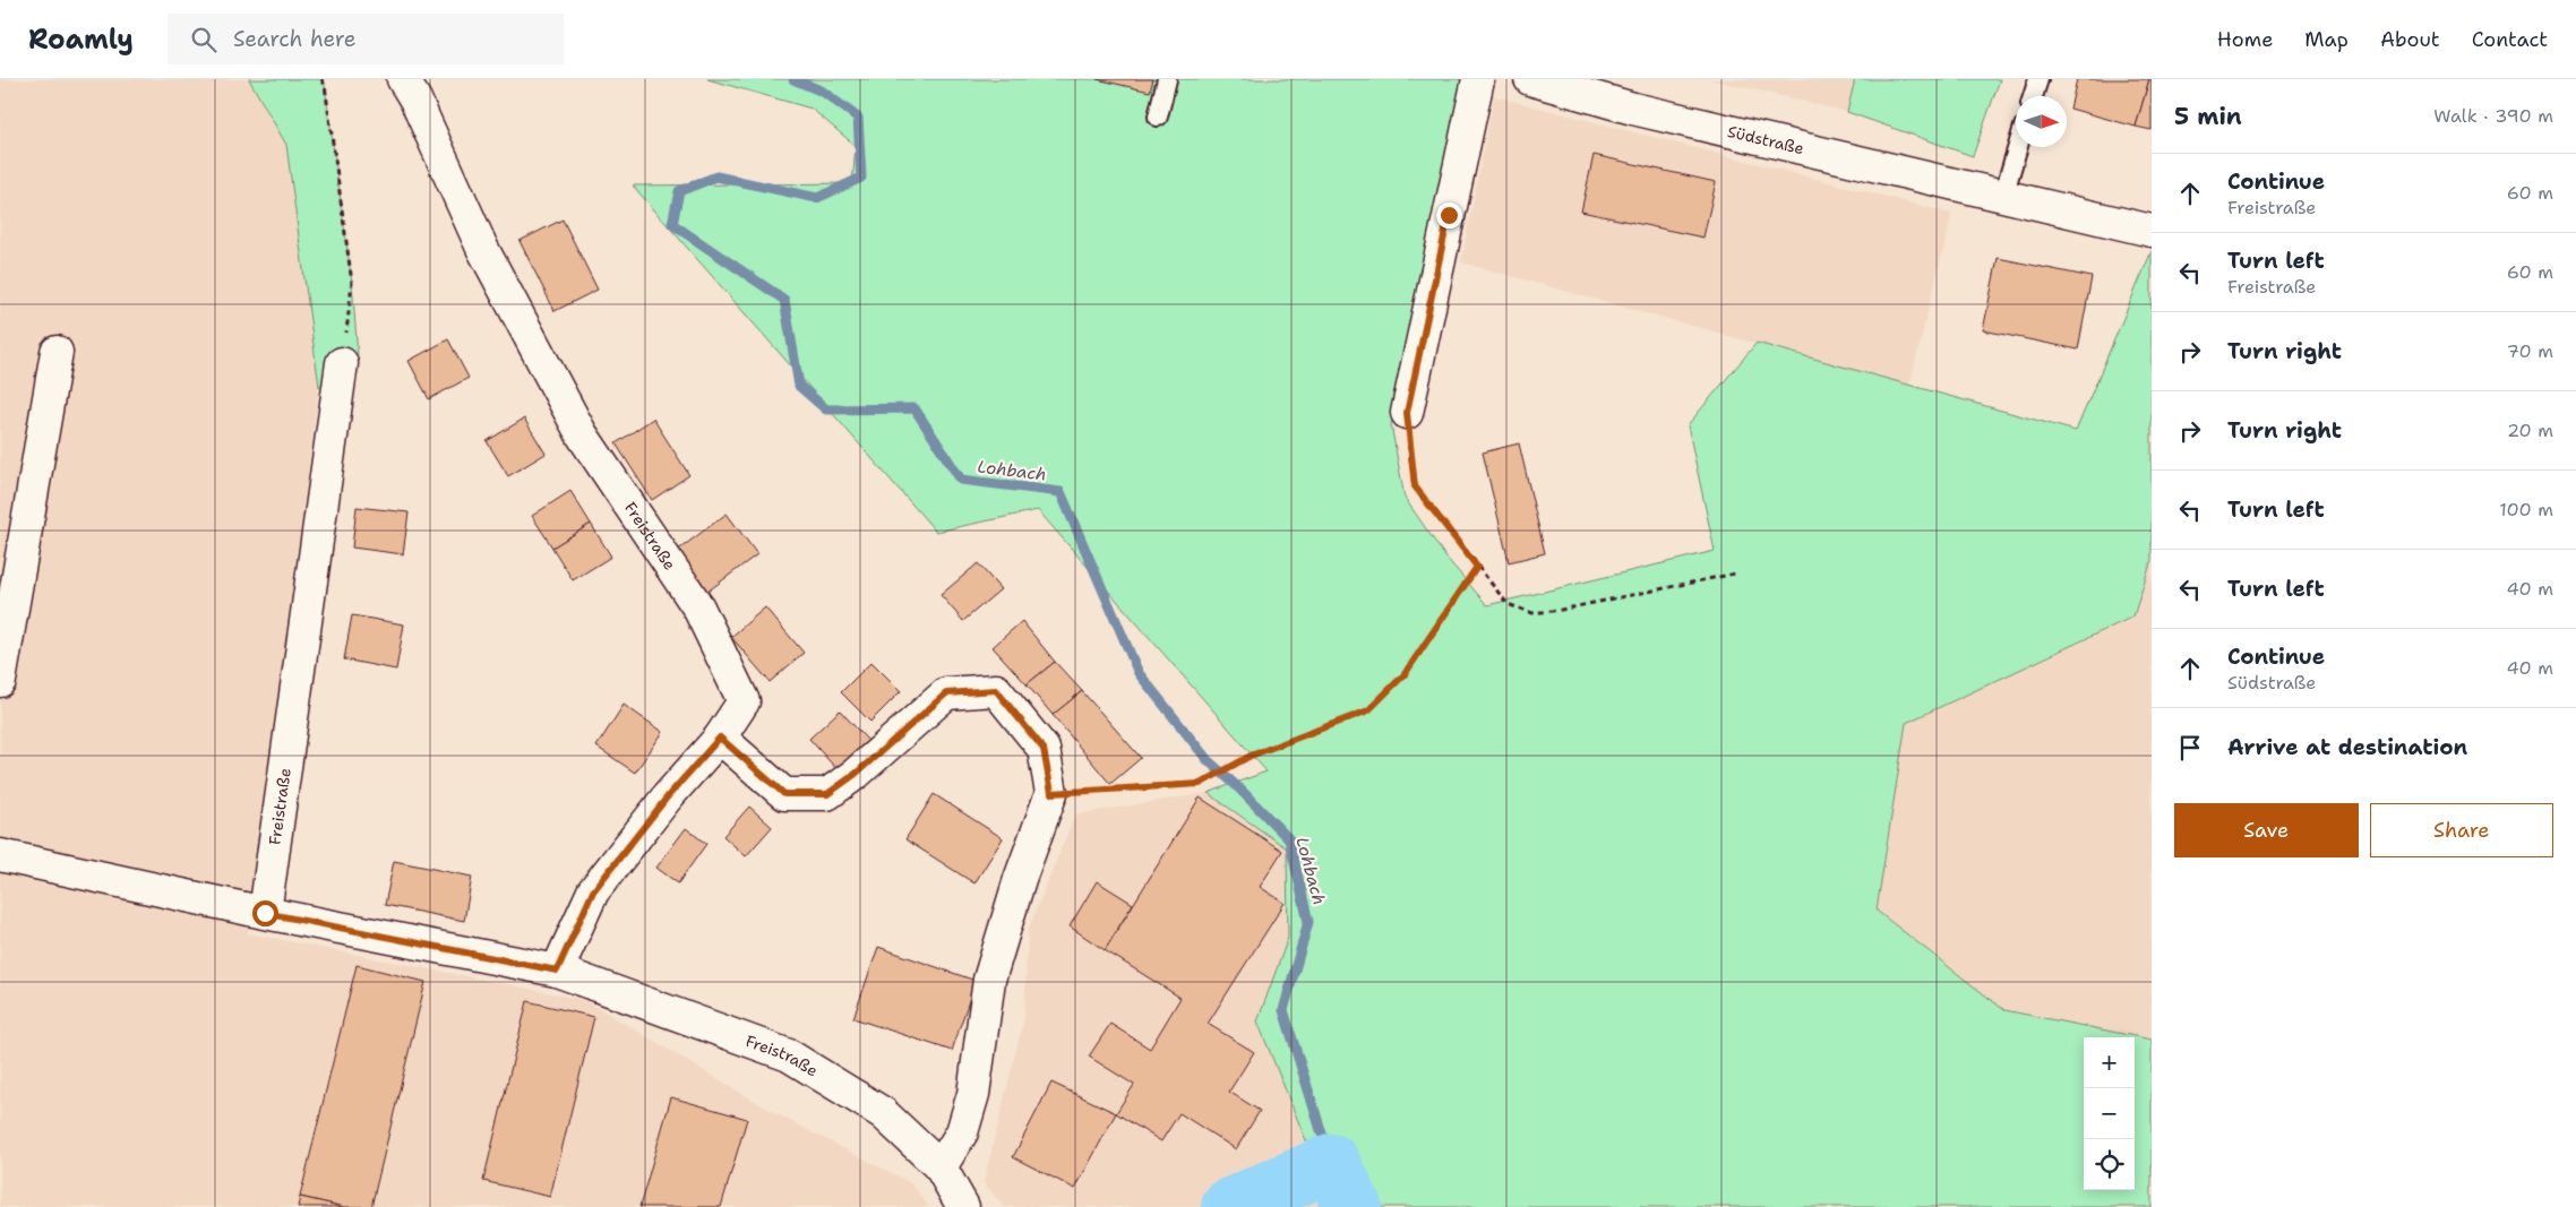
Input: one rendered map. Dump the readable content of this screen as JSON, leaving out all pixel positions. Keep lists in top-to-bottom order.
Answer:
{
  "streets": {
    "street": ["Südstraße", "Freistraße"]
  },
  "water": ["Lohbach"],
  "north": "right",
  "page": {
    "header": "Roamly",
    "search": "Search here",
    "nav": [
      "Home",
      "Map",
      "About",
      "Contact"
    ],
    "heading": ["5 min", "Walk · 390 m"],
    "list": [
      ["Continue", "Freistraße", "60 m"],
      ["Turn left", "Freistraße", "60 m"],
      ["Turn right", "70 m"],
      ["Turn right", "20 m"],
      ["Turn left", "100 m"],
      ["Turn left", "40 m"],
      ["Continue", "Südstraße", "40 m"],
      "Arrive at destination"
    ],
    "buttons": ["Save", "Share"],
    "map_buttons": ["+", "−"]
  }
}
